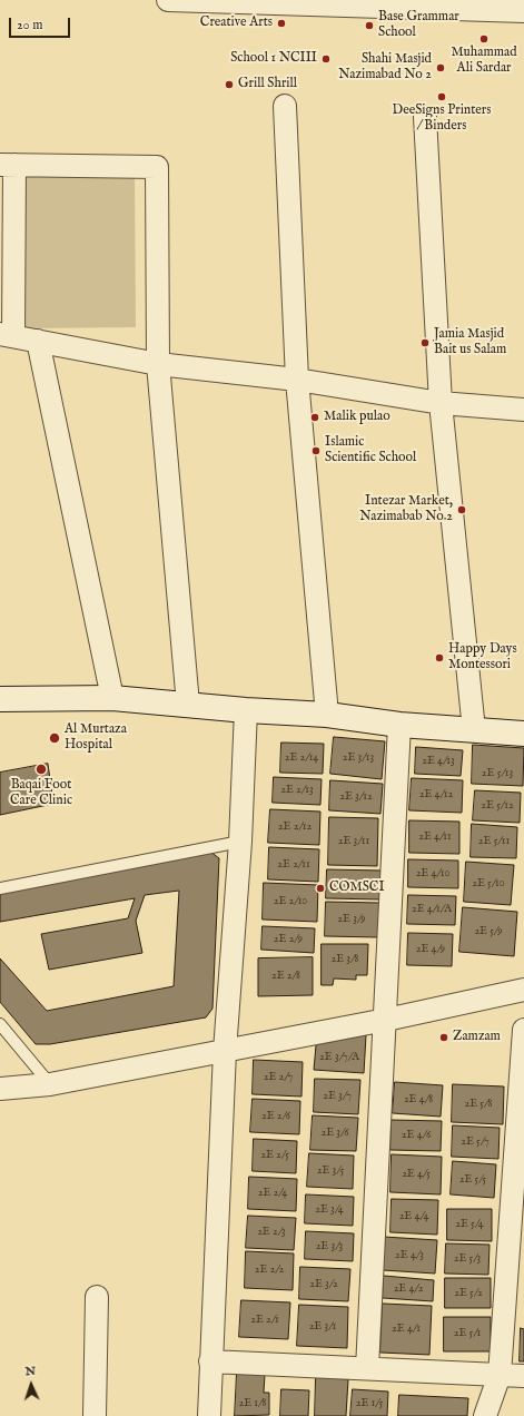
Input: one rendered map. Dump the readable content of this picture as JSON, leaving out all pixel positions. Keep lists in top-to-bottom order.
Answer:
{
  "places": [
    "Creative Arts",
    "Base Grammar School",
    "Muhammad Ali Sardar",
    "School 1 NCIII",
    "Shahi Masjid Nazimabad No 2",
    "Grill Shrill",
    "DeeSigns Printers / Binders",
    "Jamia Masjid Bait us Salam",
    "Malik pulao",
    "Islamic Scientific School",
    "Intezar Market, Nazimabab No.2",
    "Happy Days Montessori",
    "Al Murtaza Hospital",
    "Baqai Foot Care Clinic",
    "COMSCI",
    "Zamzam"
  ],
  "house_numbers": [
    "2E 2/14",
    "2E 3/13",
    "2E 4/13",
    "2E 5/13",
    "2E 2/13",
    "2E 4/12",
    "2E 3/12",
    "2E 5/12",
    "2E 2/12",
    "2E 4/11",
    "2E 3/11",
    "2E 5/11",
    "2E 2/11",
    "2E 4/10",
    "2E 5/10",
    "2E 2/10",
    "2E 4/1/A",
    "2E 3/9",
    "2E 5/9",
    "2E 2/9",
    "2E 4/9",
    "2E 3/8",
    "2E 2/8",
    "2E 3/7/A",
    "2E 2/7",
    "2E 3/7",
    "2E 4/8",
    "2E 5/8",
    "2E 2/6",
    "2E 3/6",
    "2E 4/6",
    "2E 5/7",
    "2E 2/5",
    "2E 3/5",
    "2E 4/5",
    "2E 5/5",
    "2E 2/4",
    "2E 3/4",
    "2E 4/4",
    "2E 5/4",
    "2E 2/3",
    "2E 3/3",
    "2E 4/3",
    "2E 5/3",
    "2E 2/2",
    "2E 3/2",
    "2E 4/2",
    "2E 5/2",
    "2E 2/1",
    "2E 3/1",
    "2E 4/1",
    "2E 5/1",
    "2E 1/8",
    "2E 1/5"
  ],
  "scale_bar": "20 m",
  "north": "top"
}
